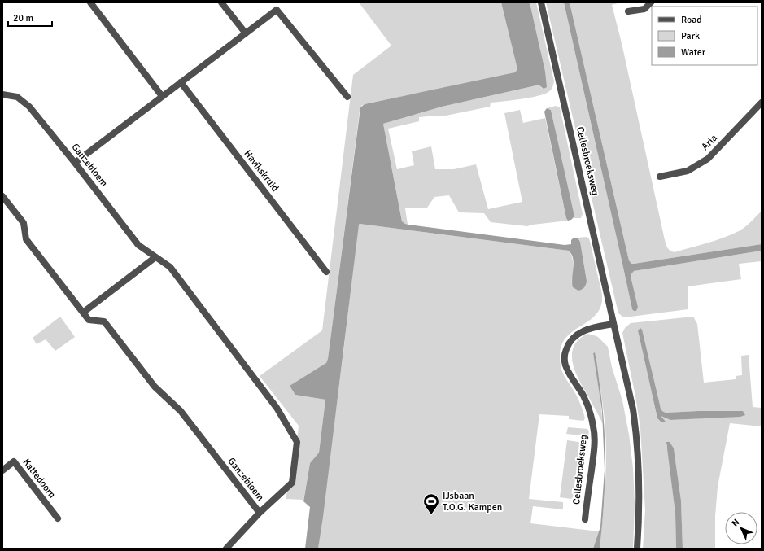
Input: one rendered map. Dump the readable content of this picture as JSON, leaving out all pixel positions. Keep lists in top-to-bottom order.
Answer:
{
  "streets": {
    "street": [
      "Aria",
      "Cellesbroeksweg",
      "Ganzebloem",
      "Havikskruid",
      "Kattedoorn"
    ]
  },
  "places": {
    "sports": ["IJsbaan T.O.G. Kampen"]
  },
  "legend": ["Road", "Park", "Water"],
  "scale_bar": "20 m",
  "north": "top left"
}
